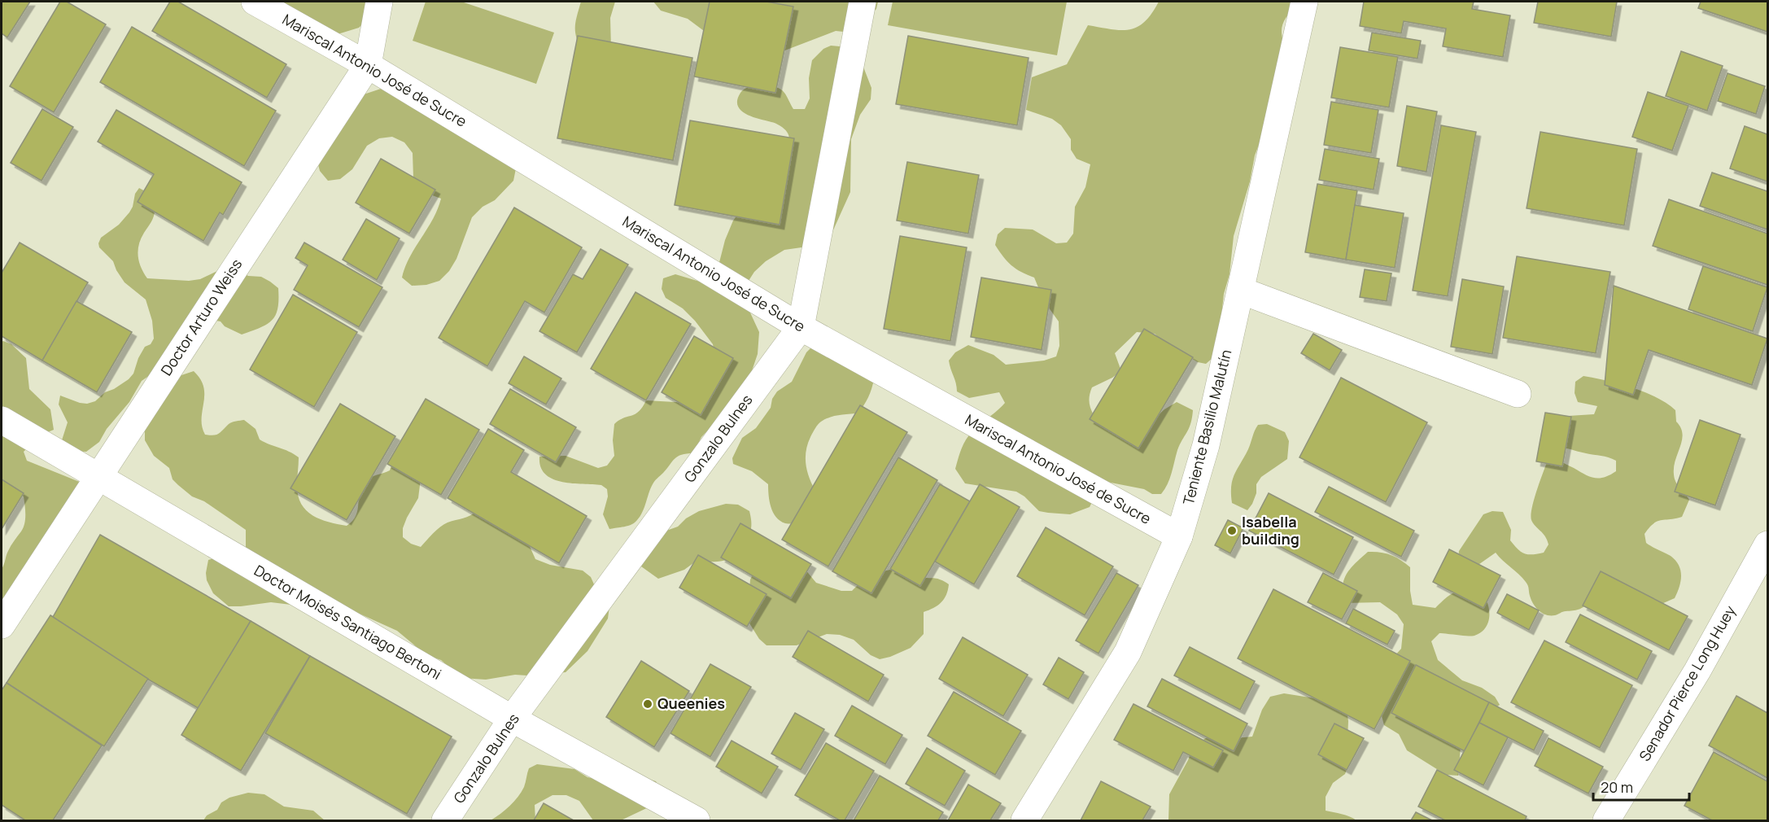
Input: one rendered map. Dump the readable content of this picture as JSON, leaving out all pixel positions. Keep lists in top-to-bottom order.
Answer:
{
  "streets": {
    "street": [
      "Mariscal Antonio José de Sucre",
      "Doctor Arturo Weiss",
      "Teniente Basilio Malutín",
      "Gonzalo Bulnes",
      "Doctor Moisés Santiago Bertoni",
      "Senador Pierce Long Huey"
    ]
  },
  "crossings": [
    ["Mariscal Antonio José de Sucre", "Doctor Arturo Weiss"],
    ["Mariscal Antonio José de Sucre", "Teniente Basilio Malutín"],
    ["Mariscal Antonio José de Sucre", "Gonzalo Bulnes"],
    ["Doctor Arturo Weiss", "Doctor Moisés Santiago Bertoni"],
    ["Gonzalo Bulnes", "Doctor Moisés Santiago Bertoni"]
  ],
  "places": ["Isabella building", "Queenies"],
  "scale_bar": "20 m"
}
